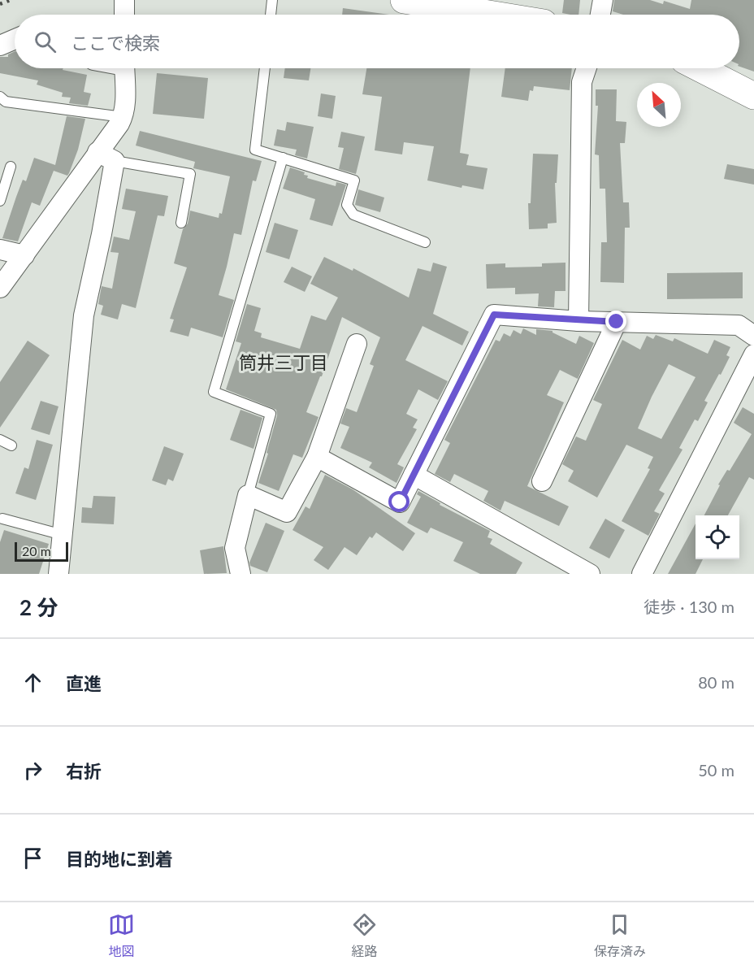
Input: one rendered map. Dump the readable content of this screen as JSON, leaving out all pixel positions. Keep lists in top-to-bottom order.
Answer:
{
  "districts": ["筒井三丁目"],
  "scale_bar": "20 m",
  "north": "top left",
  "page": {
    "search": "ここで検索",
    "scale": "20 m",
    "heading": ["2 分", "徒歩 · 130 m"],
    "list": [
      ["直進", "80 m"],
      ["右折", "50 m"],
      "目的地に到着"
    ],
    "nav": ["地図", "経路", "保存済み"]
  }
}
